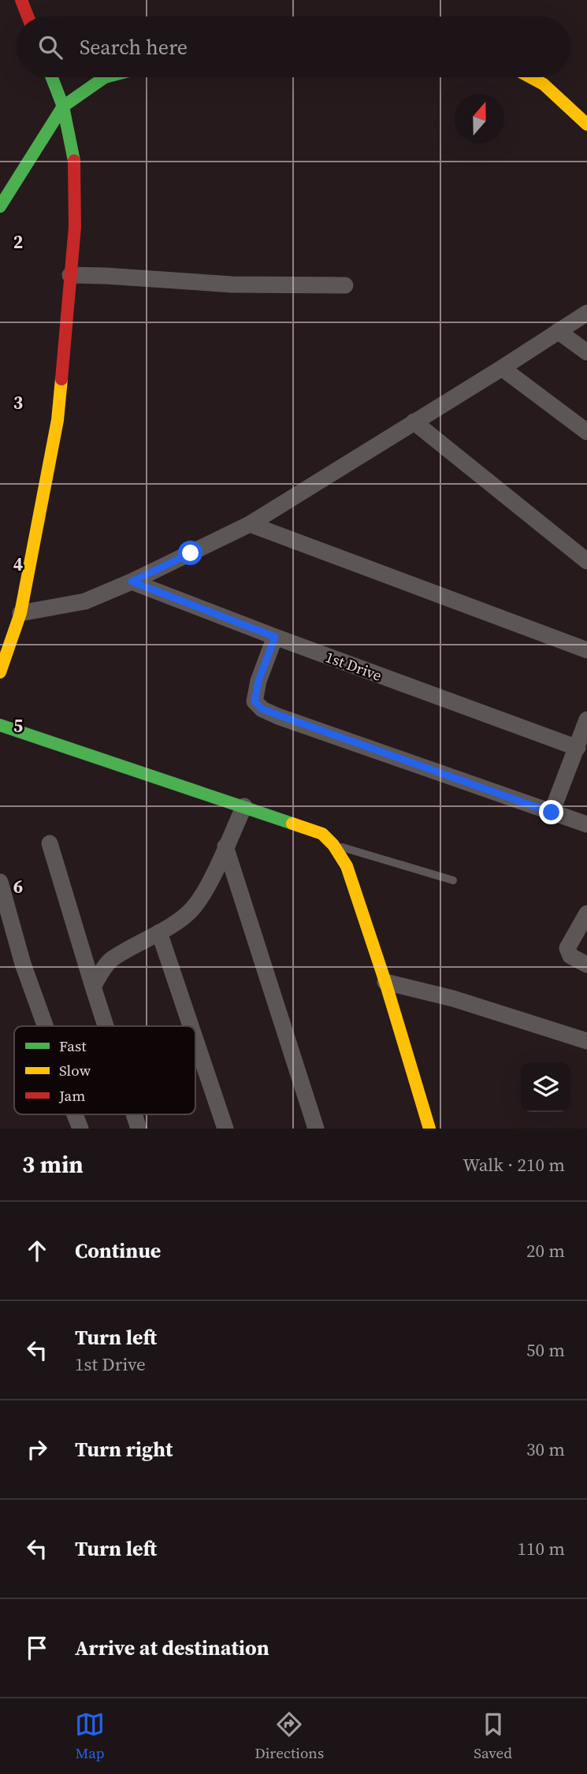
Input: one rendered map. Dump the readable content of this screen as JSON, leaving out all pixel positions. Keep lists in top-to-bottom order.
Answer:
{
  "streets": {
    "street": ["1st Drive"]
  },
  "legend": ["Fast", "Slow", "Jam"],
  "north": "top",
  "page": {
    "search": "Search here",
    "heading": ["3 min", "Walk · 210 m"],
    "list": [
      ["Continue", "20 m"],
      ["Turn left", "1st Drive", "50 m"],
      ["Turn right", "30 m"],
      ["Turn left", "110 m"],
      "Arrive at destination"
    ],
    "nav": ["Map", "Directions", "Saved"]
  },
  "grid": {
    "rows": [
      "2",
      "3",
      "4",
      "5",
      "6"
    ]
  }
}
